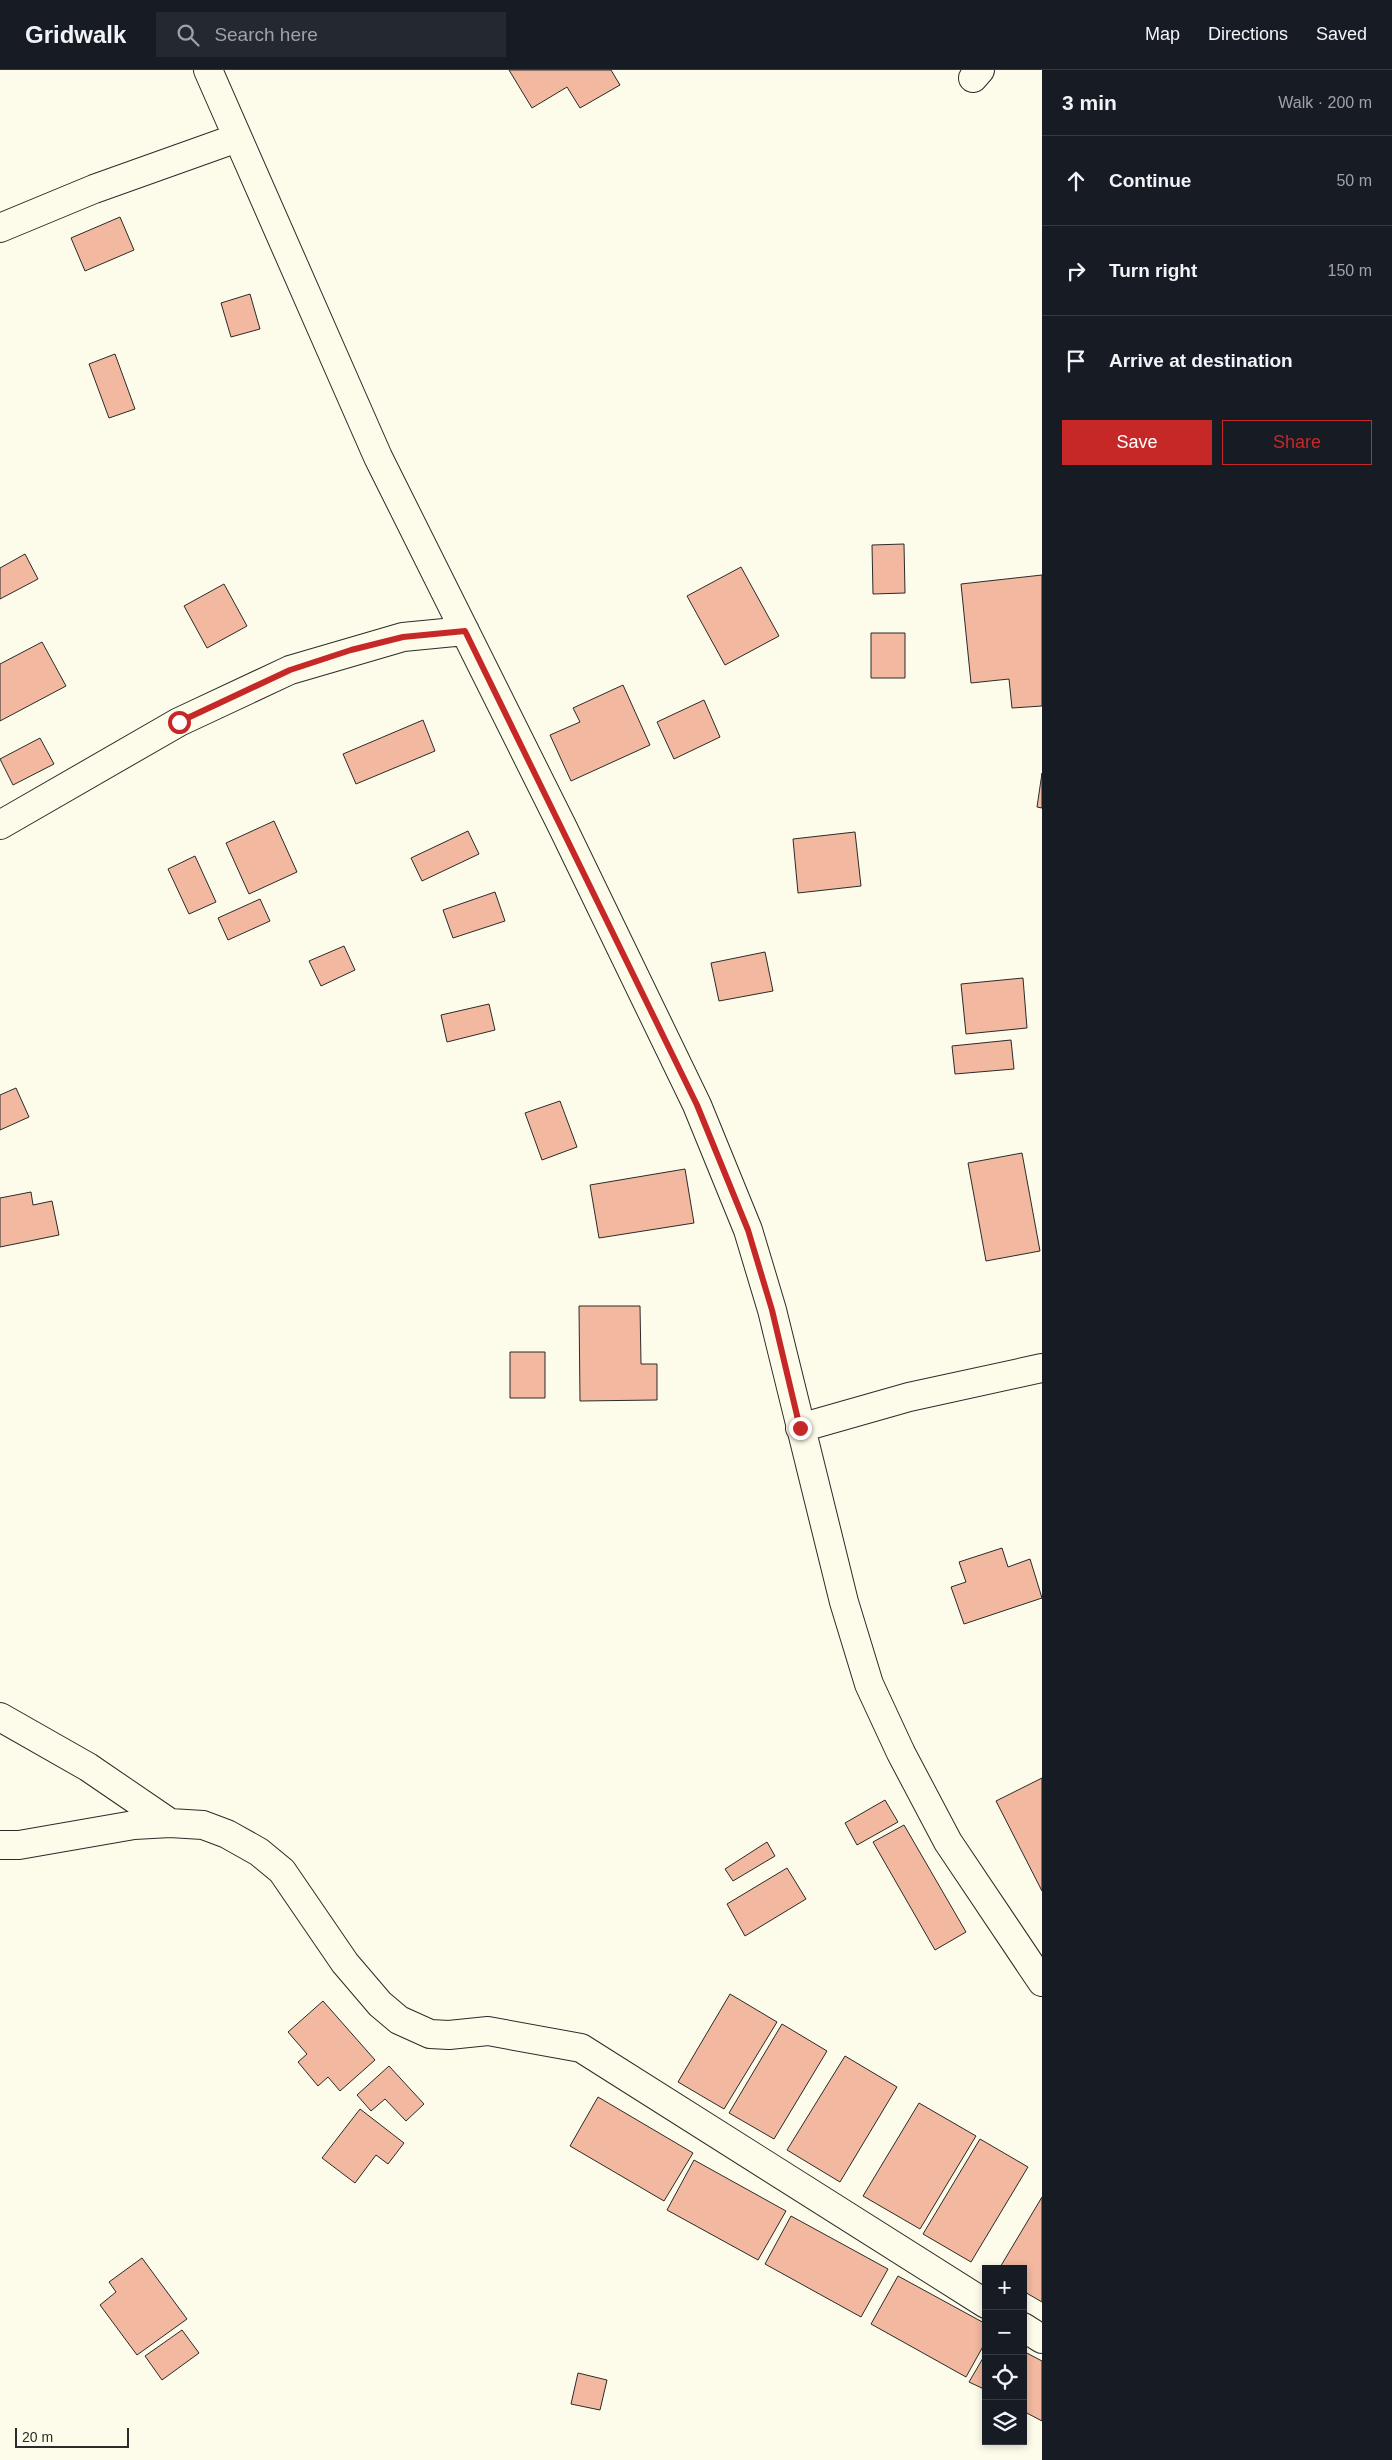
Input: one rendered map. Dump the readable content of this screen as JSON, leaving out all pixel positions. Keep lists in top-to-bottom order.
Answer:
{
  "scale_bar": "20 m",
  "page": {
    "header": "Gridwalk",
    "search": "Search here",
    "nav": ["Map", "Directions", "Saved"],
    "heading": ["3 min", "Walk · 200 m"],
    "list": [
      ["Continue", "50 m"],
      ["Turn right", "150 m"],
      "Arrive at destination"
    ],
    "buttons": ["Save", "Share"],
    "map_buttons": ["+", "−"],
    "scale": "20 m"
  }
}
